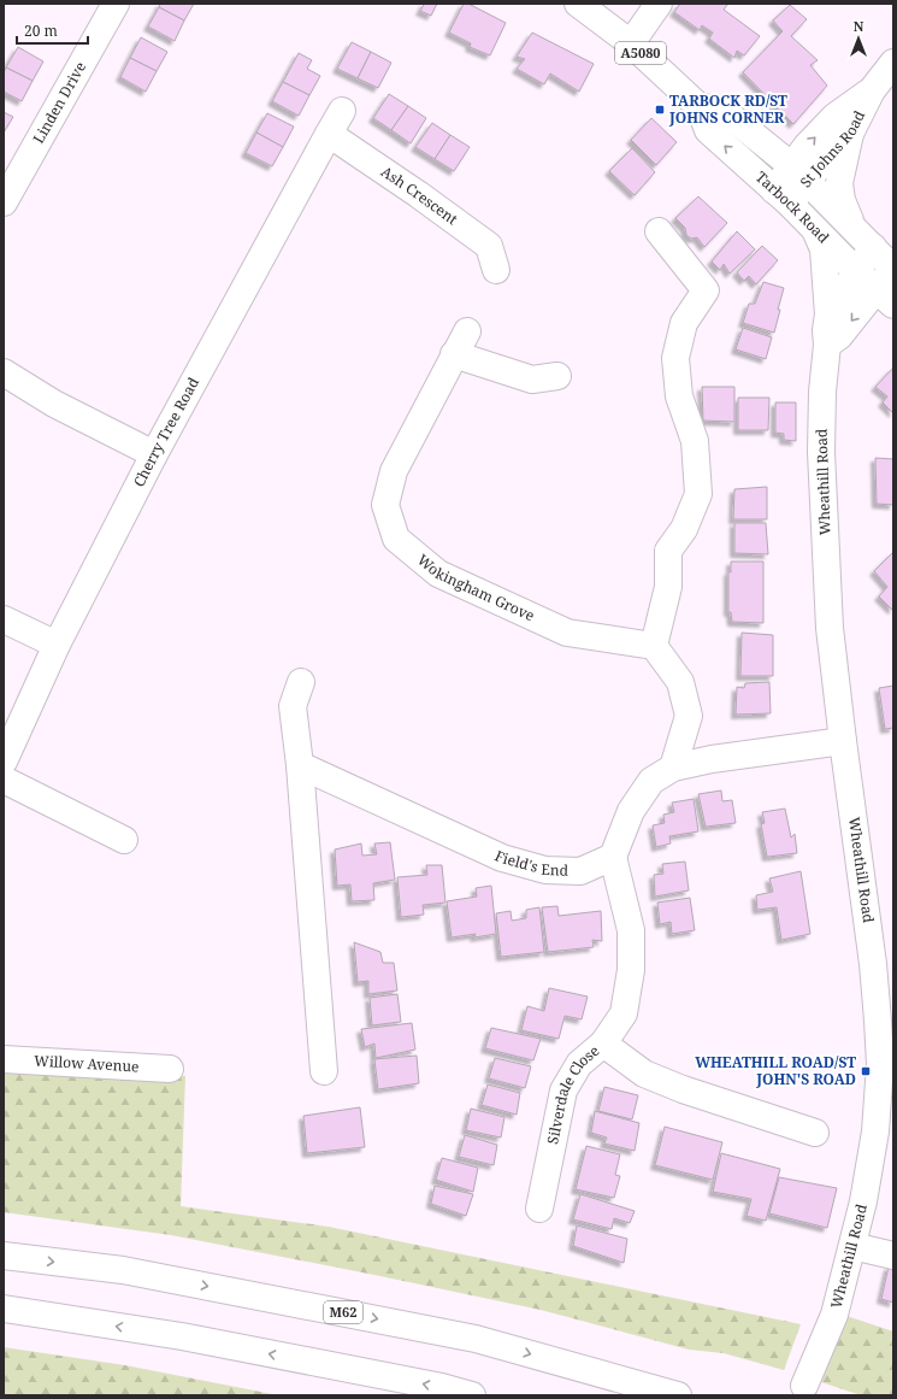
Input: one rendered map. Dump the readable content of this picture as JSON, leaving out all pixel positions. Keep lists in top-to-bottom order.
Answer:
{
  "streets": {
    "main road": [
      "A5080",
      "Linden Drive",
      "St Johns Road",
      "Ash Crescent",
      "Tarbock Road",
      "Cherry Tree Road",
      "Wheathill Road",
      "Wokingham Grove",
      "Field's End",
      "Willow Avenue",
      "Silverdale Close",
      "M62"
    ]
  },
  "crossings": [
    ["St Johns Road", "Tarbock Road"],
    ["Ash Crescent", "Cherry Tree Road"],
    ["Tarbock Road", "Wheathill Road"]
  ],
  "places": {
    "transit": ["TARBOCK RD/ST JOHNS CORNER", "WHEATHILL ROAD/ST JOHN'S ROAD"]
  },
  "scale_bar": "20 m",
  "north": "top"
}
